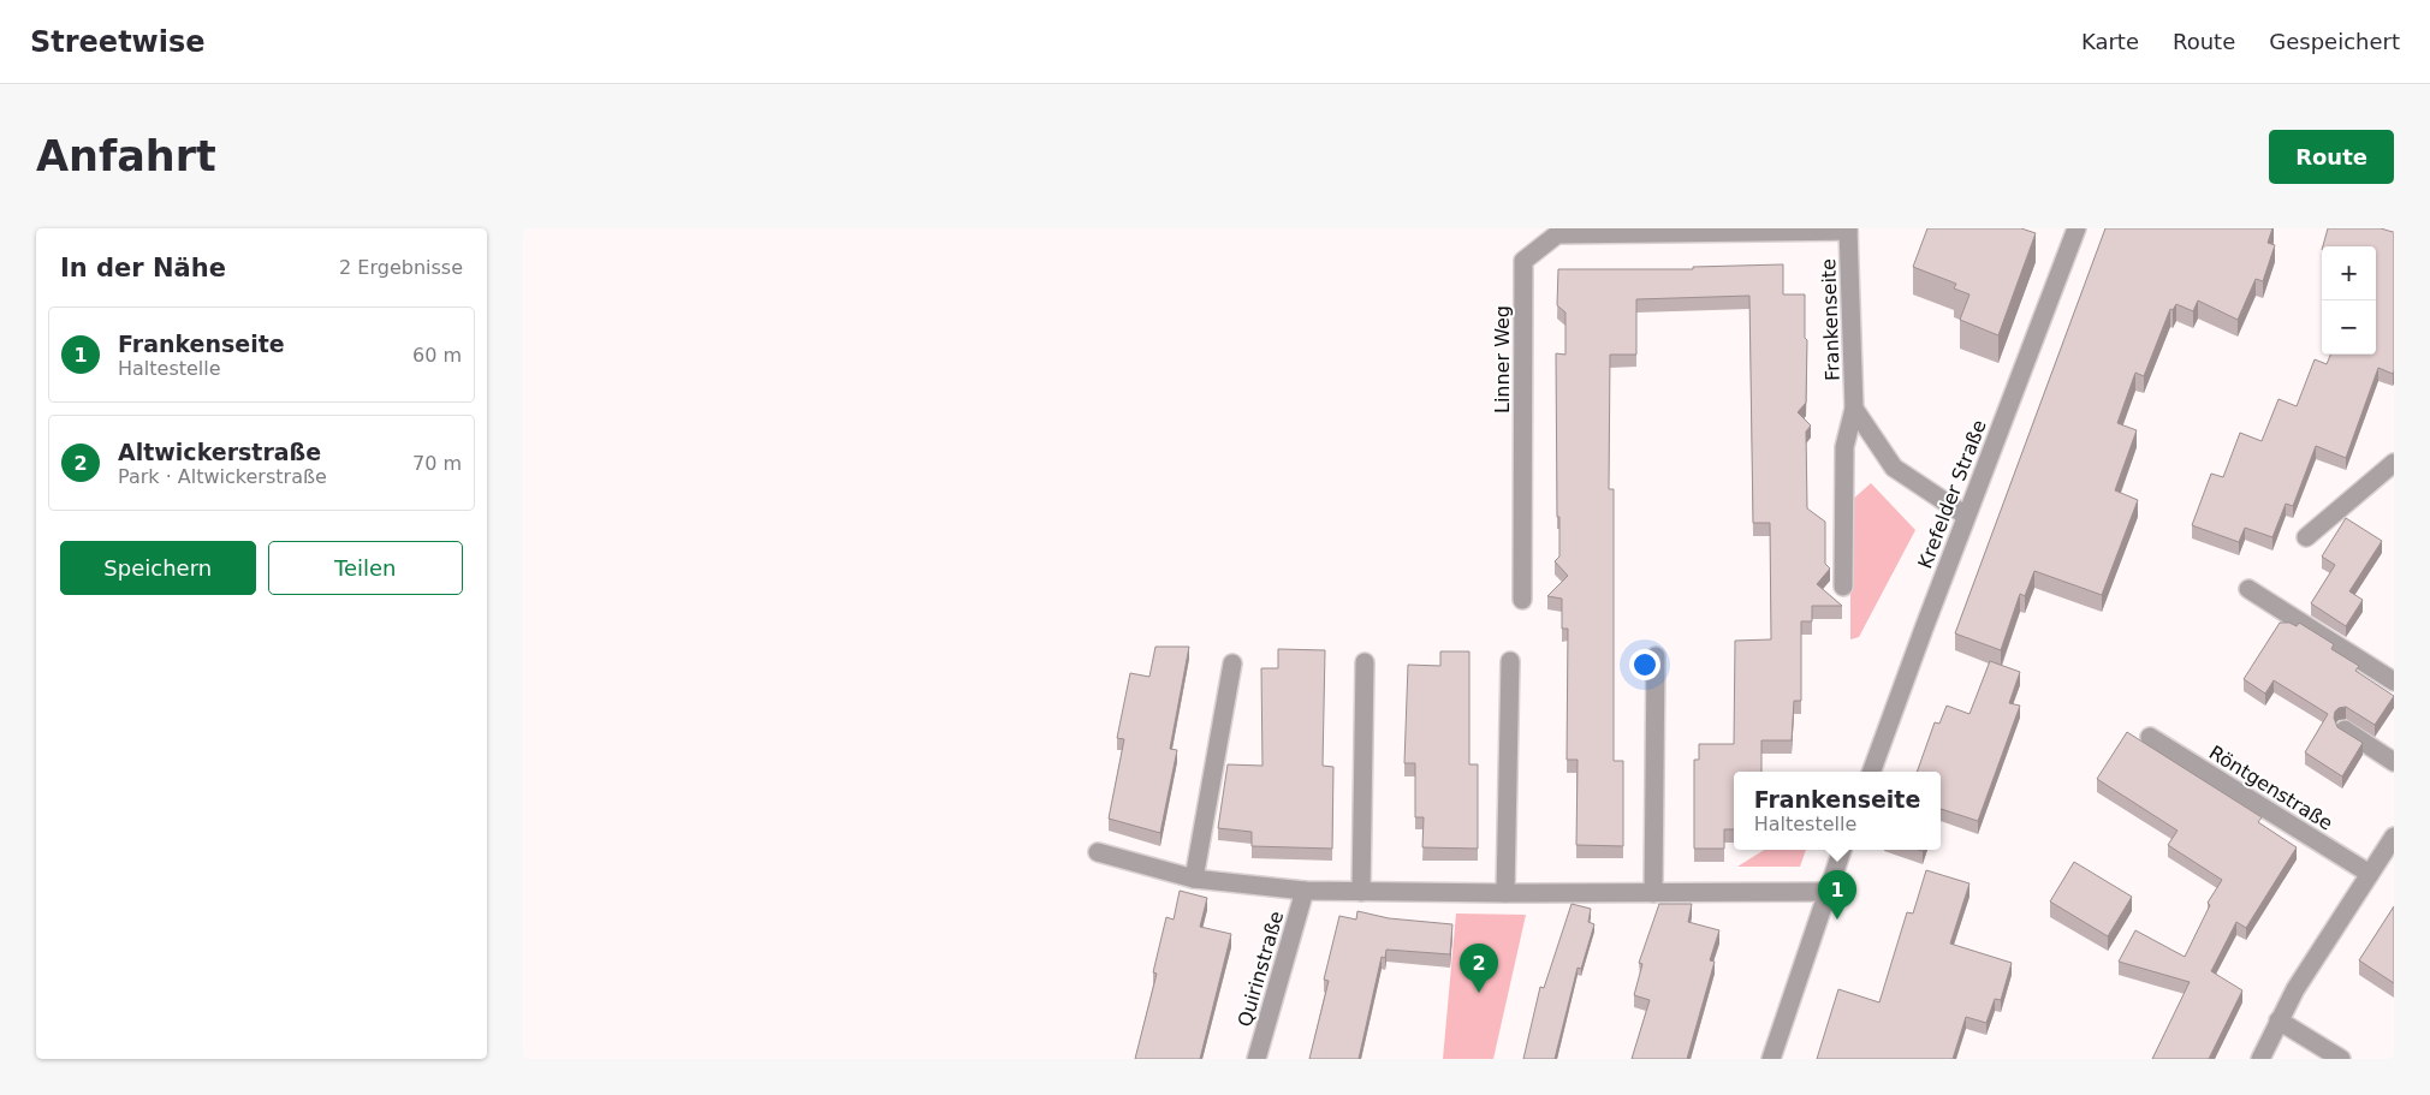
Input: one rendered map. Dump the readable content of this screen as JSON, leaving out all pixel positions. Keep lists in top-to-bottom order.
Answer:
{
  "streets": {
    "street": [
      "Frankenseite",
      "Linner Weg",
      "Krefelder Straße",
      "Röntgenstraße",
      "Quirinstraße"
    ]
  },
  "crossings": [
    ["Frankenseite", "Linner Weg"]
  ],
  "page": {
    "header": "Streetwise",
    "nav": ["Karte", "Route", "Gespeichert"],
    "buttons": [
      "Route",
      ["Speichern", "Teilen"]
    ],
    "title": "Anfahrt",
    "heading": ["In der Nähe", "2 Ergebnisse"],
    "map_buttons": ["+", "−"],
    "list": [
      {
        "mark": "1",
        "name": "Frankenseite",
        "note": "Haltestelle",
        "value": "60 m"
      },
      {
        "mark": "2",
        "name": "Altwickerstraße",
        "note": "Park · Altwickerstraße",
        "value": "70 m"
      }
    ],
    "popup": ["Frankenseite", "Haltestelle"],
    "pins": ["1", "2"]
  }
}
